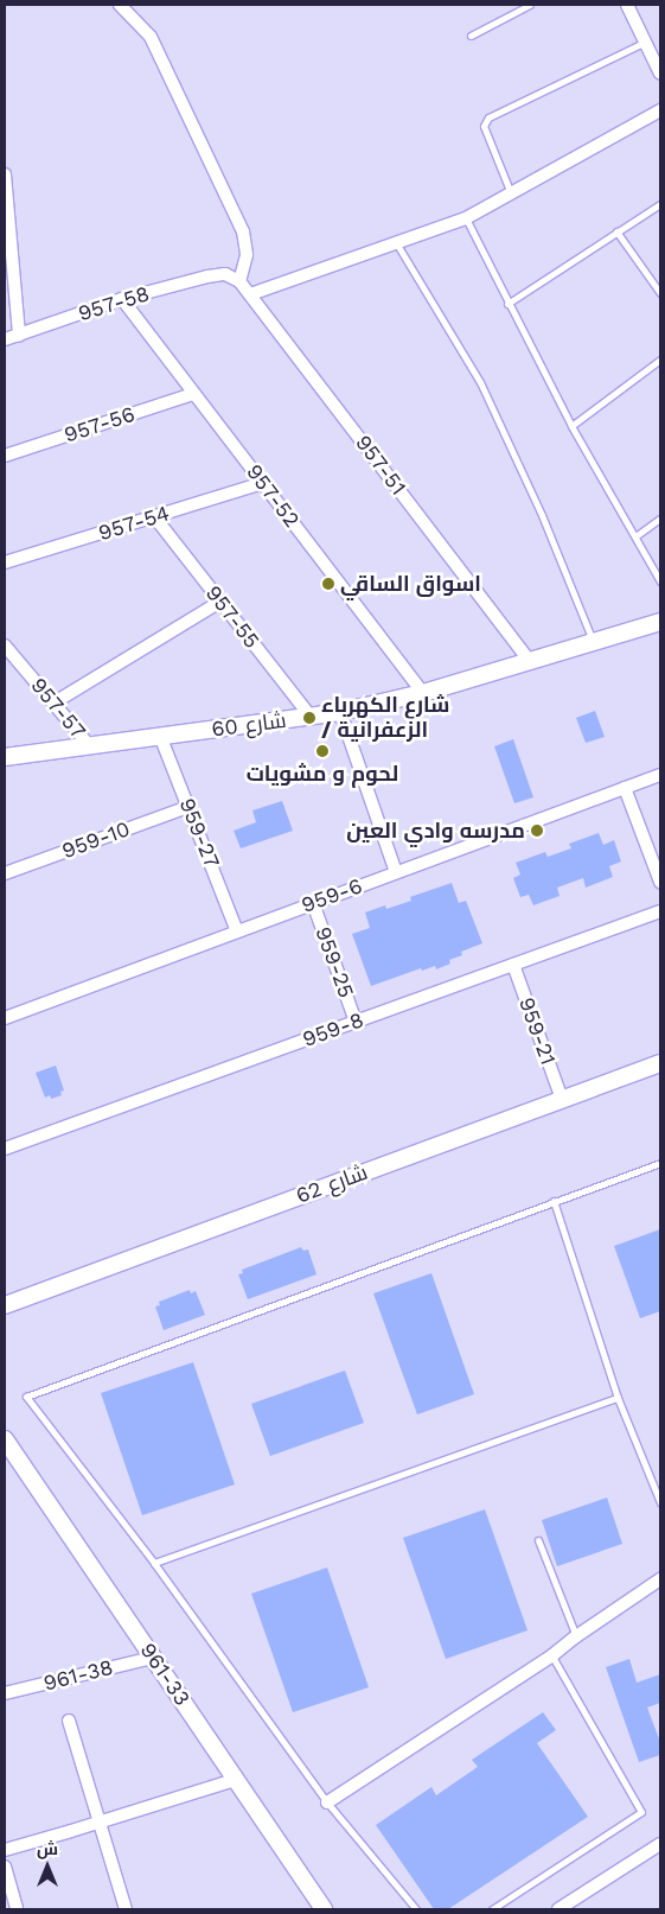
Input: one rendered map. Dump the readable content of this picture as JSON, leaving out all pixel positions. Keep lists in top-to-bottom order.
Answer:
{
  "streets": {
    "street": [
      "957-58",
      "957-56",
      "957-51",
      "957-52",
      "957-54",
      "957-55",
      "957-57",
      "شارع 60",
      "959-27",
      "959-10",
      "959-6",
      "959-25",
      "959-8",
      "959-21",
      "شارع 62",
      "961-33",
      "961-38"
    ]
  },
  "crossings": [
    ["957-58", "957-51"],
    ["957-58", "957-52"],
    ["957-56", "957-52"],
    ["957-51", "شارع 60"],
    ["957-52", "957-54"],
    ["957-52", "شارع 60"],
    ["957-54", "957-55"],
    ["957-55", "شارع 60"],
    ["957-57", "شارع 60"],
    ["شارع 60", "959-27"],
    ["959-27", "959-10"],
    ["959-27", "959-6"],
    ["959-6", "959-25"],
    ["959-25", "959-8"],
    ["959-8", "959-21"],
    ["959-21", "شارع 62"],
    ["961-33", "961-38"]
  ],
  "places": [
    "اسواق الساقي",
    "شارع الكهرباء / الزعفرانية",
    "لحوم و مشويات",
    "مدرسه وادي العين"
  ],
  "north": "top"
}
